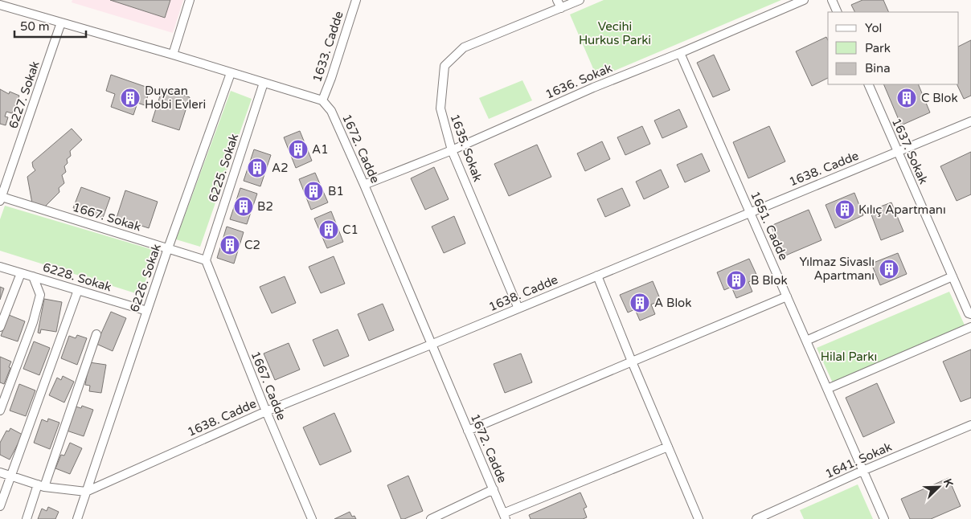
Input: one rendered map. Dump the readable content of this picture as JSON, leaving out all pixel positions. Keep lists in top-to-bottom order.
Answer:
{
  "streets": {
    "street": [
      "1633. Cadde",
      "1636. Sokak",
      "6227. Sokak",
      "1635. Sokak",
      "1672. Cadde",
      "1637. Sokak",
      "6225. Sokak",
      "1638. Cadde",
      "1667. Sokak",
      "1651. Cadde",
      "6228. Sokak",
      "6226. Sokak",
      "1667. Cadde",
      "1641. Sokak"
    ]
  },
  "crossings": [
    ["1633. Cadde", "1672. Cadde"],
    ["1636. Sokak", "1635. Sokak"],
    ["1636. Sokak", "1672. Cadde"],
    ["1636. Sokak", "1651. Cadde"],
    ["6227. Sokak", "1667. Sokak"],
    ["1635. Sokak", "1638. Cadde"],
    ["1672. Cadde", "1638. Cadde"],
    ["1637. Sokak", "1638. Cadde"],
    ["6225. Sokak", "1667. Sokak"],
    ["6225. Sokak", "1667. Cadde"],
    ["1638. Cadde", "1651. Cadde"],
    ["1638. Cadde", "6226. Sokak"],
    ["1638. Cadde", "1667. Cadde"],
    ["1667. Sokak", "6226. Sokak"],
    ["1667. Sokak", "1667. Cadde"],
    ["1651. Cadde", "1641. Sokak"],
    ["6228. Sokak", "6226. Sokak"]
  ],
  "parks": ["Vecihi Hurkus Parki", "Hilal Parkı"],
  "places": {
    "building": [
      "Duycan Hobi Evleri",
      "C Blok",
      "A1",
      "A2",
      "B1",
      "B2",
      "Kılıç Apartmanı",
      "C1",
      "C2",
      "Yılmaz Sivaslı Apartmanı",
      "B Blok",
      "A Blok"
    ]
  },
  "legend": ["Yol", "Park", "Bina"],
  "scale_bar": "50 m",
  "north": "top right"
}
